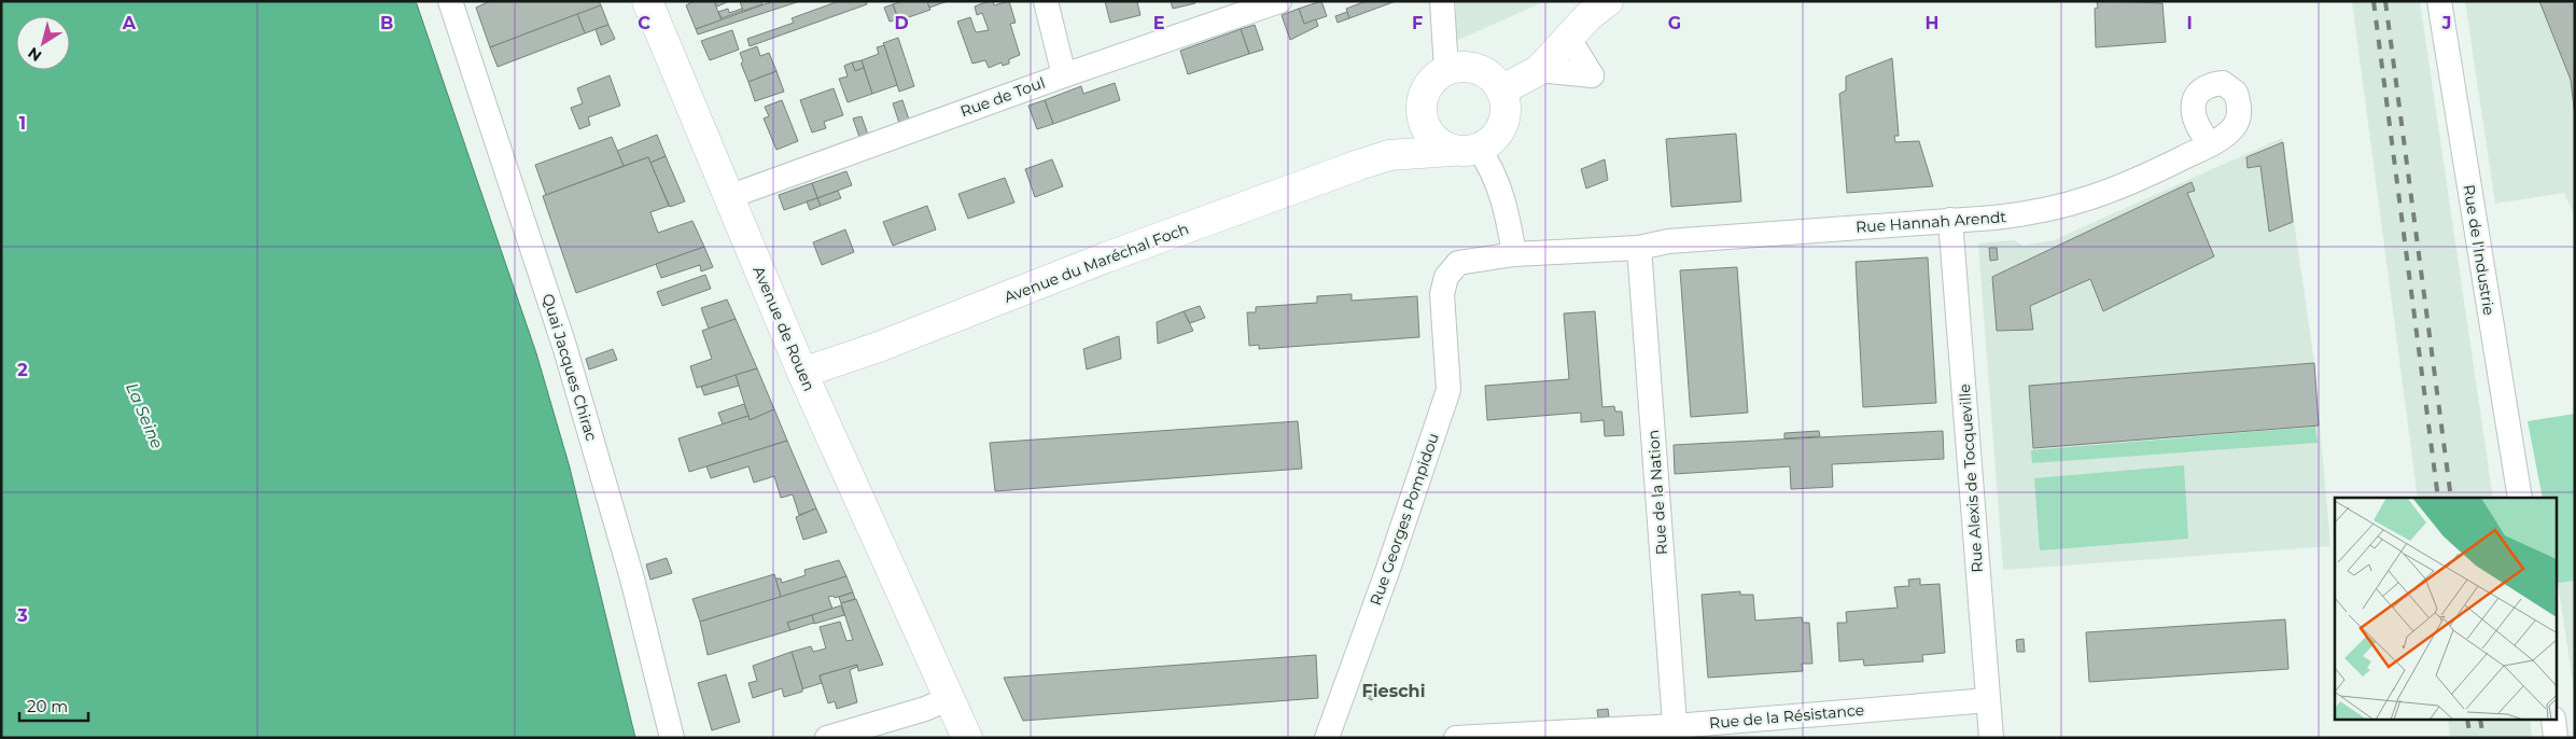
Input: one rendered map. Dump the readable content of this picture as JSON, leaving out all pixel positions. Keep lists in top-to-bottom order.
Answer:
{
  "streets": {
    "main road": ["Avenue du Maréchal Foch", "Avenue de Rouen"],
    "street": [
      "Rue de Toul",
      "Rue Hannah Arendt",
      "Rue de l'Industrie",
      "Quai Jacques Chirac",
      "Rue Alexis de Tocqueville",
      "Rue de la Nation",
      "Rue Georges Pompidou",
      "Rue de la Résistance"
    ]
  },
  "crossings": [
    ["Rue de Toul", "Avenue de Rouen"],
    ["Rue Hannah Arendt", "Rue Alexis de Tocqueville"],
    ["Rue Hannah Arendt", "Rue de la Nation"],
    ["Rue Hannah Arendt", "Rue Georges Pompidou"],
    ["Avenue du Maréchal Foch", "Avenue de Rouen"],
    ["Rue Alexis de Tocqueville", "Rue de la Résistance"],
    ["Rue de la Nation", "Rue de la Résistance"]
  ],
  "districts": ["Fieschi"],
  "water": ["La Seine"],
  "scale_bar": "20 m",
  "north": "bottom left",
  "grid": {
    "columns": [
      "A",
      "B",
      "C",
      "D",
      "E",
      "F",
      "G",
      "H",
      "I",
      "J"
    ],
    "rows": ["1", "2", "3"]
  }
}
